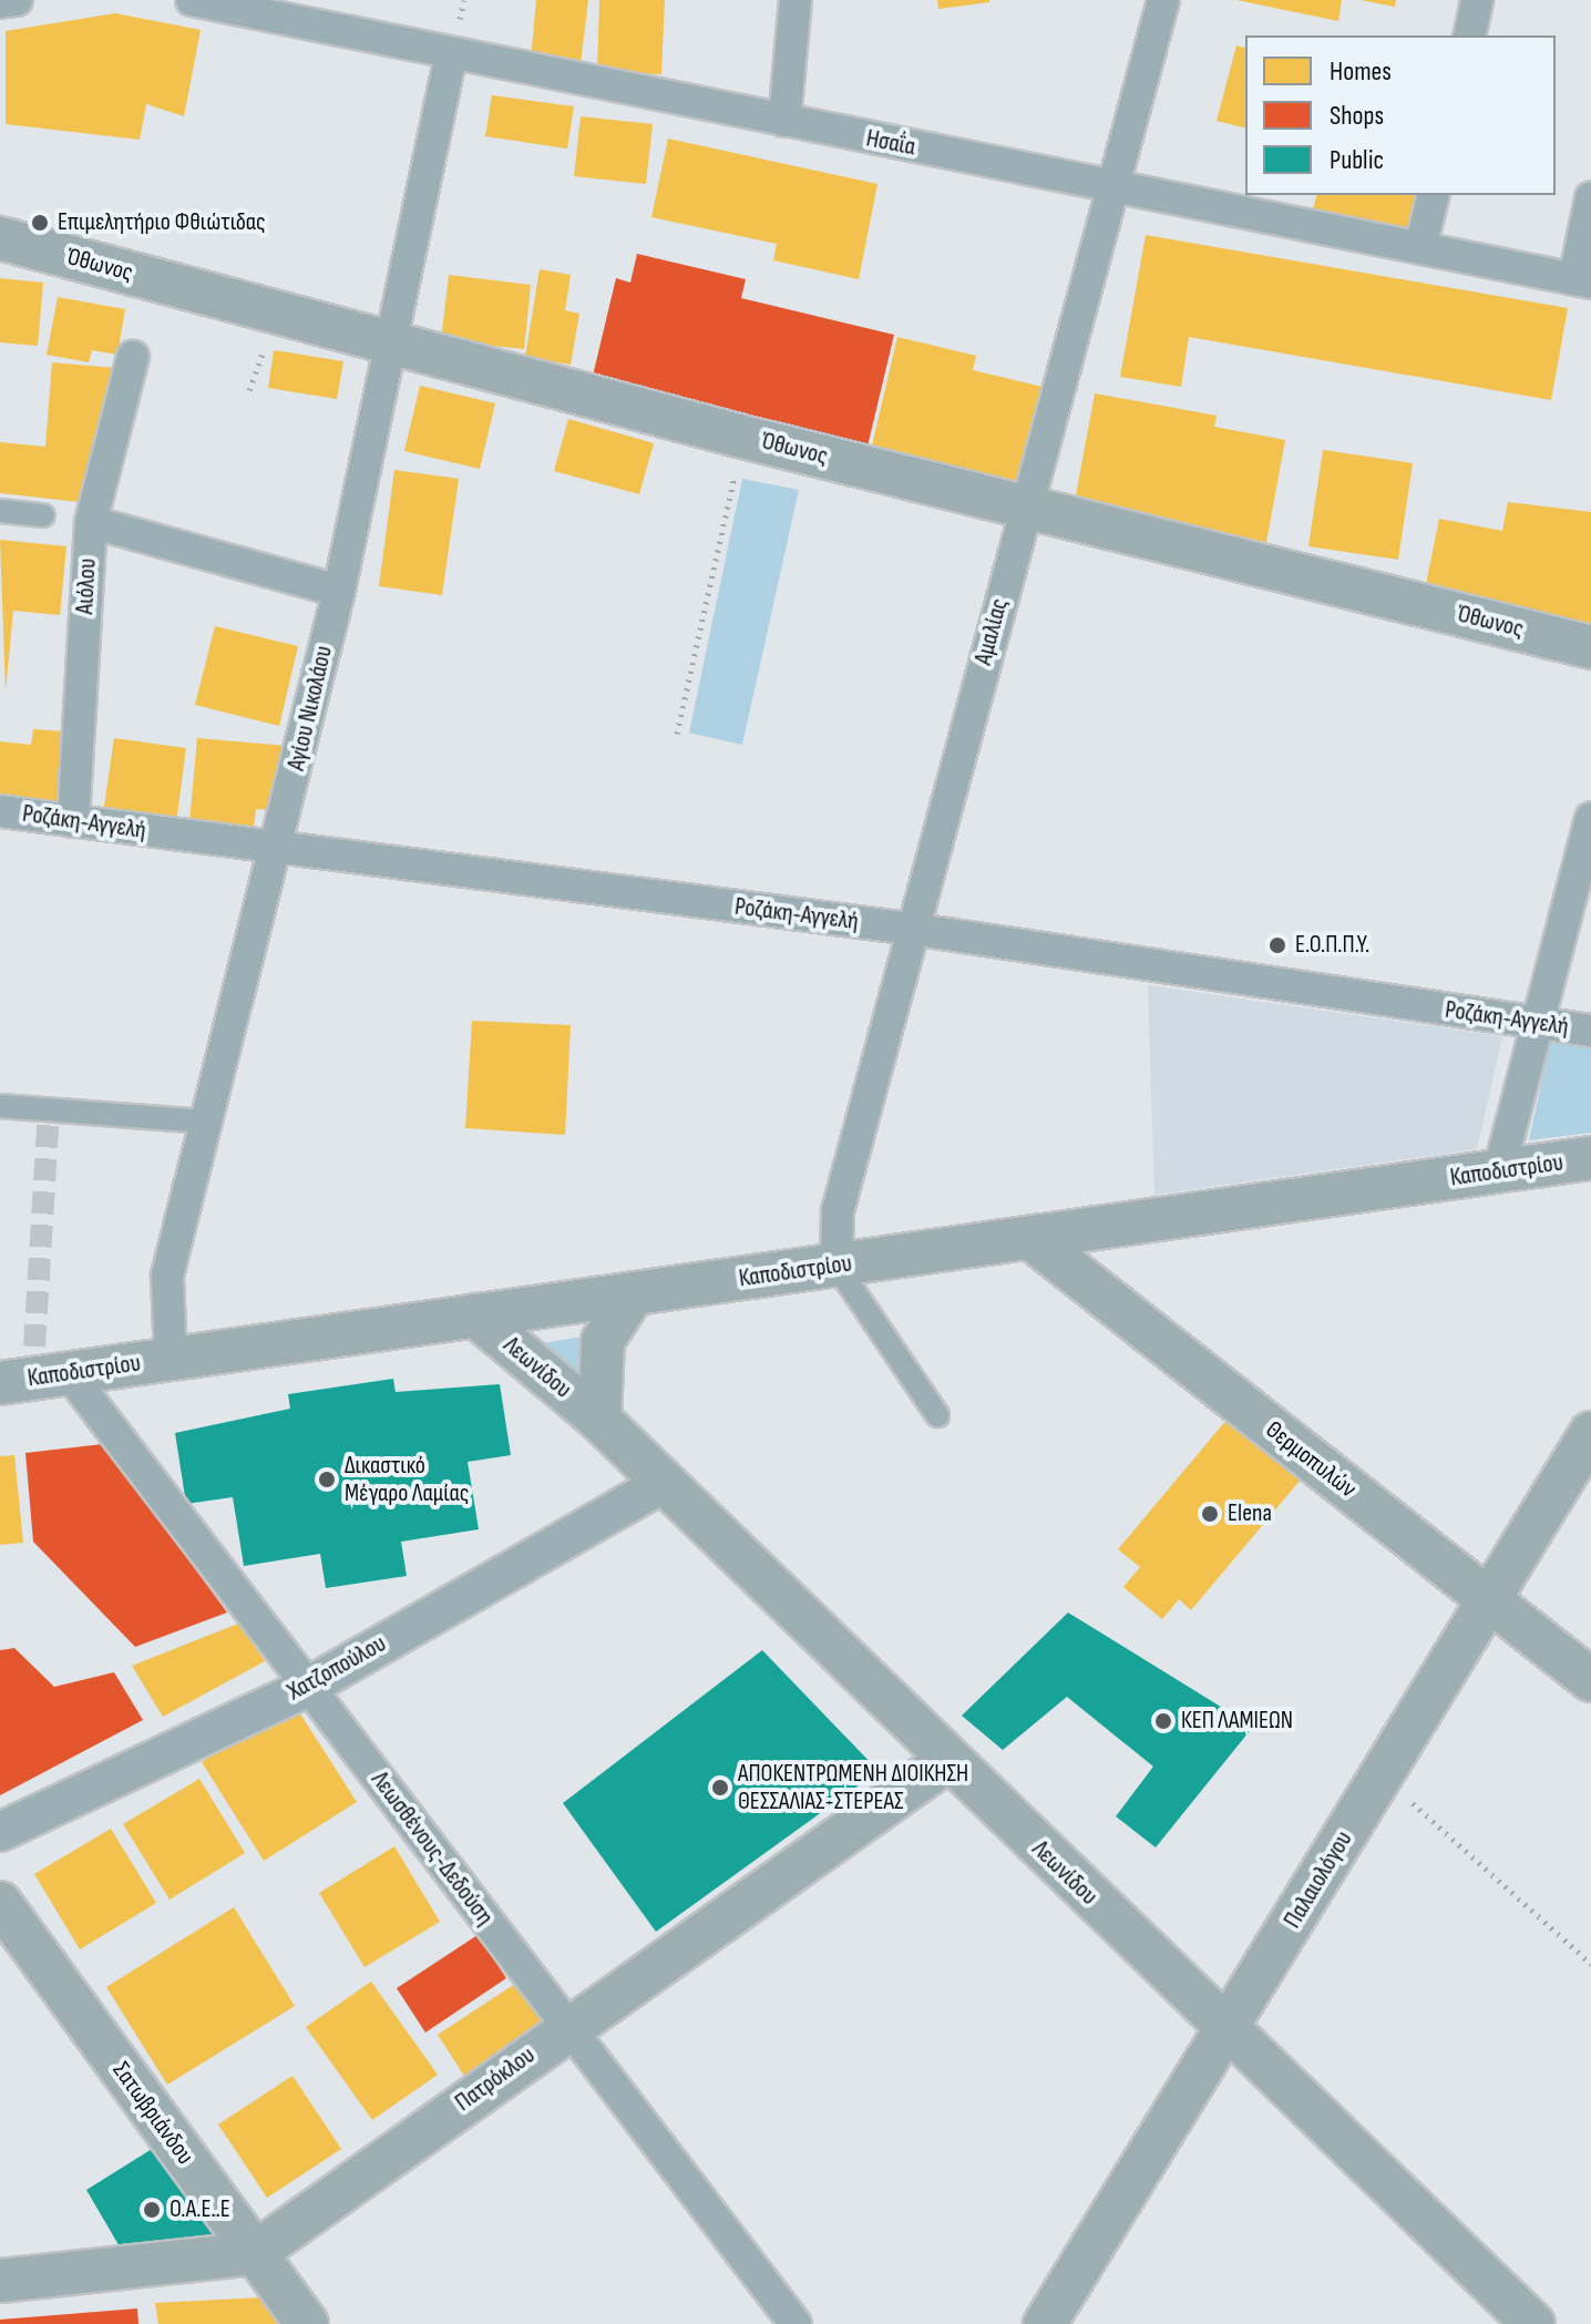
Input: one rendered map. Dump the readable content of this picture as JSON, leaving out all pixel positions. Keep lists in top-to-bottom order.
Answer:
{
  "streets": {
    "main road": [
      "Όθωνος",
      "Καποδιστρίου",
      "Λεωνίδου",
      "Θερμοπυλών",
      "Παλαιολόγου",
      "Πατρόκλου",
      "Σατωβριάνδου"
    ],
    "street": [
      "Ησαΐα",
      "Αιόλου",
      "Αμαλίας",
      "Αγίου Νικολάου",
      "Ροζάκη-Αγγελή",
      "Χατζοπούλου",
      "Λεωσθένους-Δεδούση"
    ]
  },
  "crossings": [
    ["Ησαΐα", "Αμαλίας"],
    ["Ησαΐα", "Αγίου Νικολάου"],
    ["Όθωνος", "Αμαλίας"],
    ["Όθωνος", "Αγίου Νικολάου"],
    ["Αιόλου", "Ροζάκη-Αγγελή"],
    ["Αμαλίας", "Ροζάκη-Αγγελή"],
    ["Αμαλίας", "Καποδιστρίου"],
    ["Αγίου Νικολάου", "Ροζάκη-Αγγελή"],
    ["Αγίου Νικολάου", "Καποδιστρίου"],
    ["Καποδιστρίου", "Λεωνίδου"],
    ["Καποδιστρίου", "Θερμοπυλών"],
    ["Καποδιστρίου", "Λεωσθένους-Δεδούση"],
    ["Λεωνίδου", "Χατζοπούλου"],
    ["Λεωνίδου", "Παλαιολόγου"],
    ["Λεωνίδου", "Πατρόκλου"],
    ["Θερμοπυλών", "Παλαιολόγου"],
    ["Χατζοπούλου", "Λεωσθένους-Δεδούση"],
    ["Λεωσθένους-Δεδούση", "Πατρόκλου"],
    ["Πατρόκλου", "Σατωβριάνδου"]
  ],
  "places": [
    "Επιμελητήριο Φθιώτιδας",
    "Ε.Ο.Π.Π.Υ.",
    "Δικαστικό Μέγαρο Λαμίας",
    "Elena",
    "ΚΕΠ ΛΑΜΙΕΩΝ",
    "ΑΠΟΚΕΝΤΡΩΜΕΝΗ ΔΙΟΙΚΗΣΗ ΘΕΣΣΑΛΙΑΣ-ΣΤΕΡΕΑΣ",
    "O.A.E..E"
  ],
  "legend": ["Homes", "Shops", "Public"]
}
